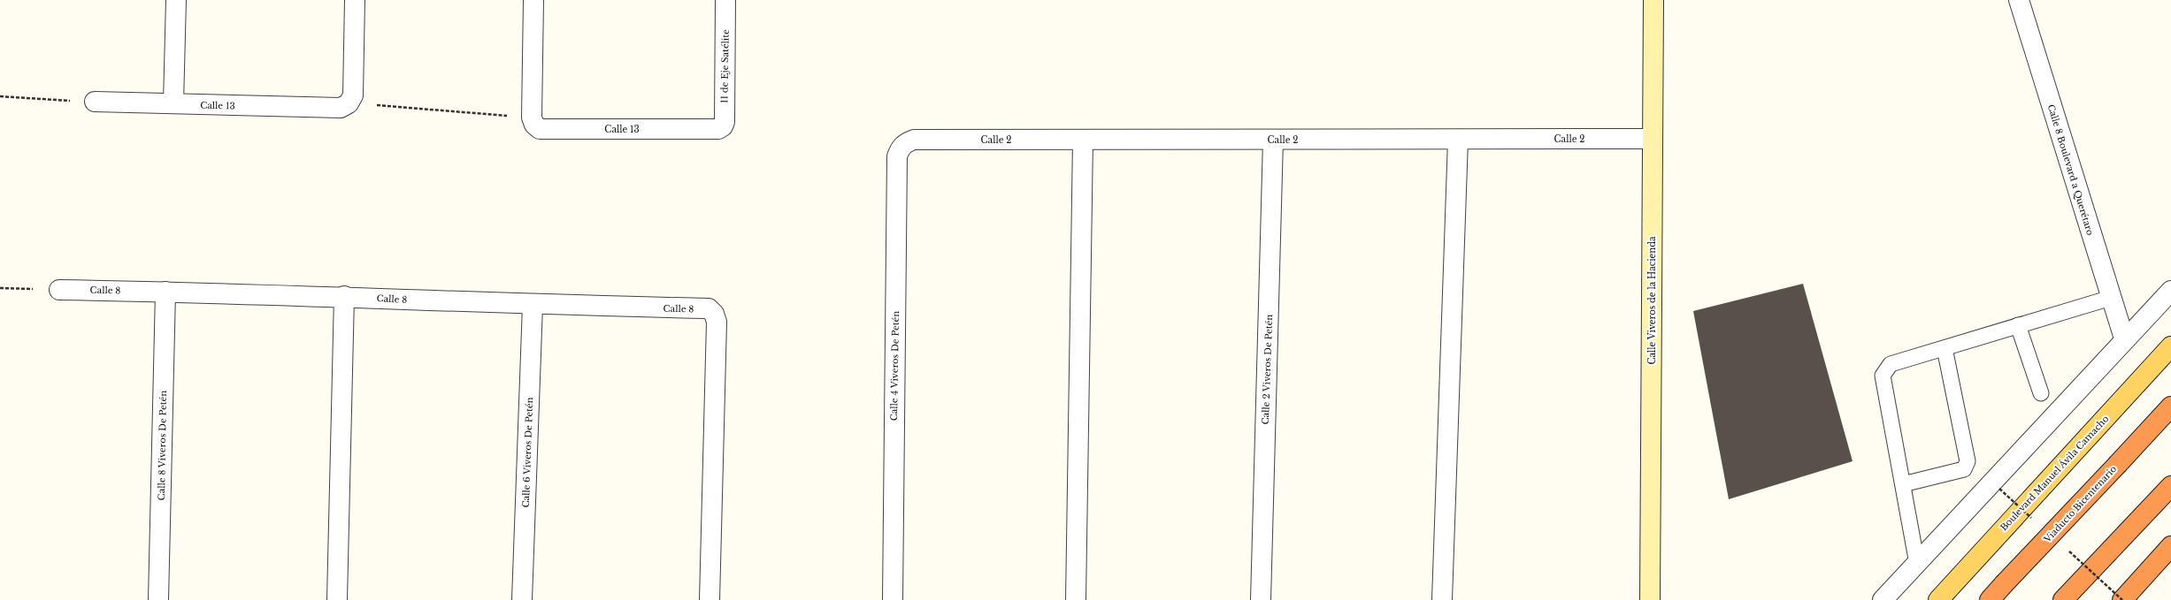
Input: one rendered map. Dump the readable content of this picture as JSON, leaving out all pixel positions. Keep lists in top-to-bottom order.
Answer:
{
  "streets": {
    "highway": ["Viaducto Bicentenario"],
    "main road": ["Calle Viveros de la Hacienda", "Boulevard Manuel Ávila Camacho"],
    "street": [
      "11 de Eje Satélite",
      "Calle 13",
      "Calle 2",
      "Calle 8 Boulevard a Querétaro",
      "Calle 8",
      "Calle 4 Viveros De Petén",
      "Calle 2 Viveros De Petén",
      "Calle 8 Viveros De Petén",
      "Calle 6 Viveros De Petén"
    ]
  },
  "crossings": [
    ["11 de Eje Satélite", "Calle 13"],
    ["Calle 2", "Calle Viveros de la Hacienda"],
    ["Calle 2", "Calle 4 Viveros De Petén"],
    ["Calle 2", "Calle 2 Viveros De Petén"],
    ["Calle 8", "Calle 8 Viveros De Petén"],
    ["Calle 8", "Calle 6 Viveros De Petén"]
  ]
}
